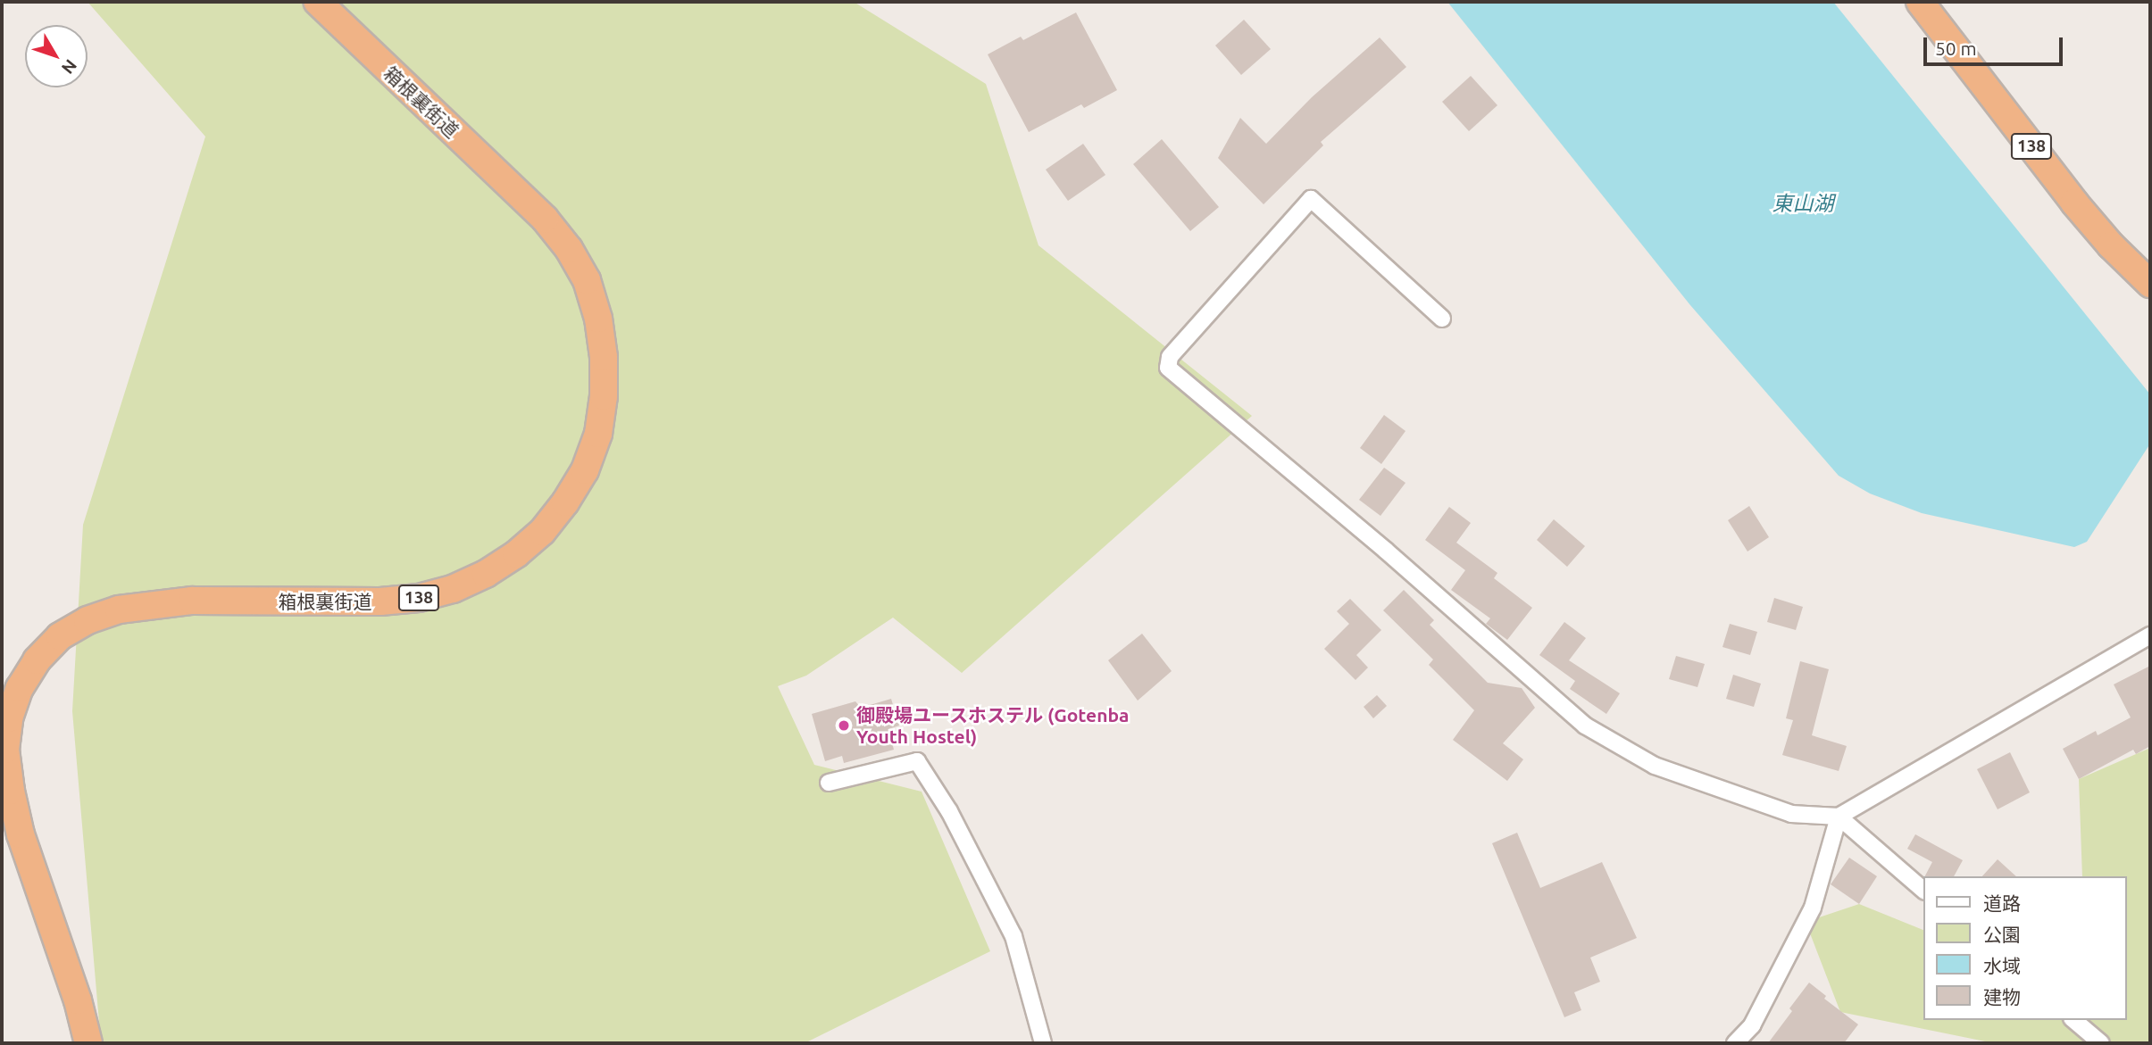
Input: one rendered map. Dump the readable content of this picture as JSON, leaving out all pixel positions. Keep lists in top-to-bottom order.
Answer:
{
  "streets": {
    "highway": ["箱根裏街道", "138"]
  },
  "water": ["東山湖"],
  "places": ["御殿場ユースホステル (Gotenba Youth Hostel)"],
  "legend": [
    "道路",
    "公園",
    "水域",
    "建物"
  ],
  "scale_bar": "50 m",
  "north": "bottom right"
}
